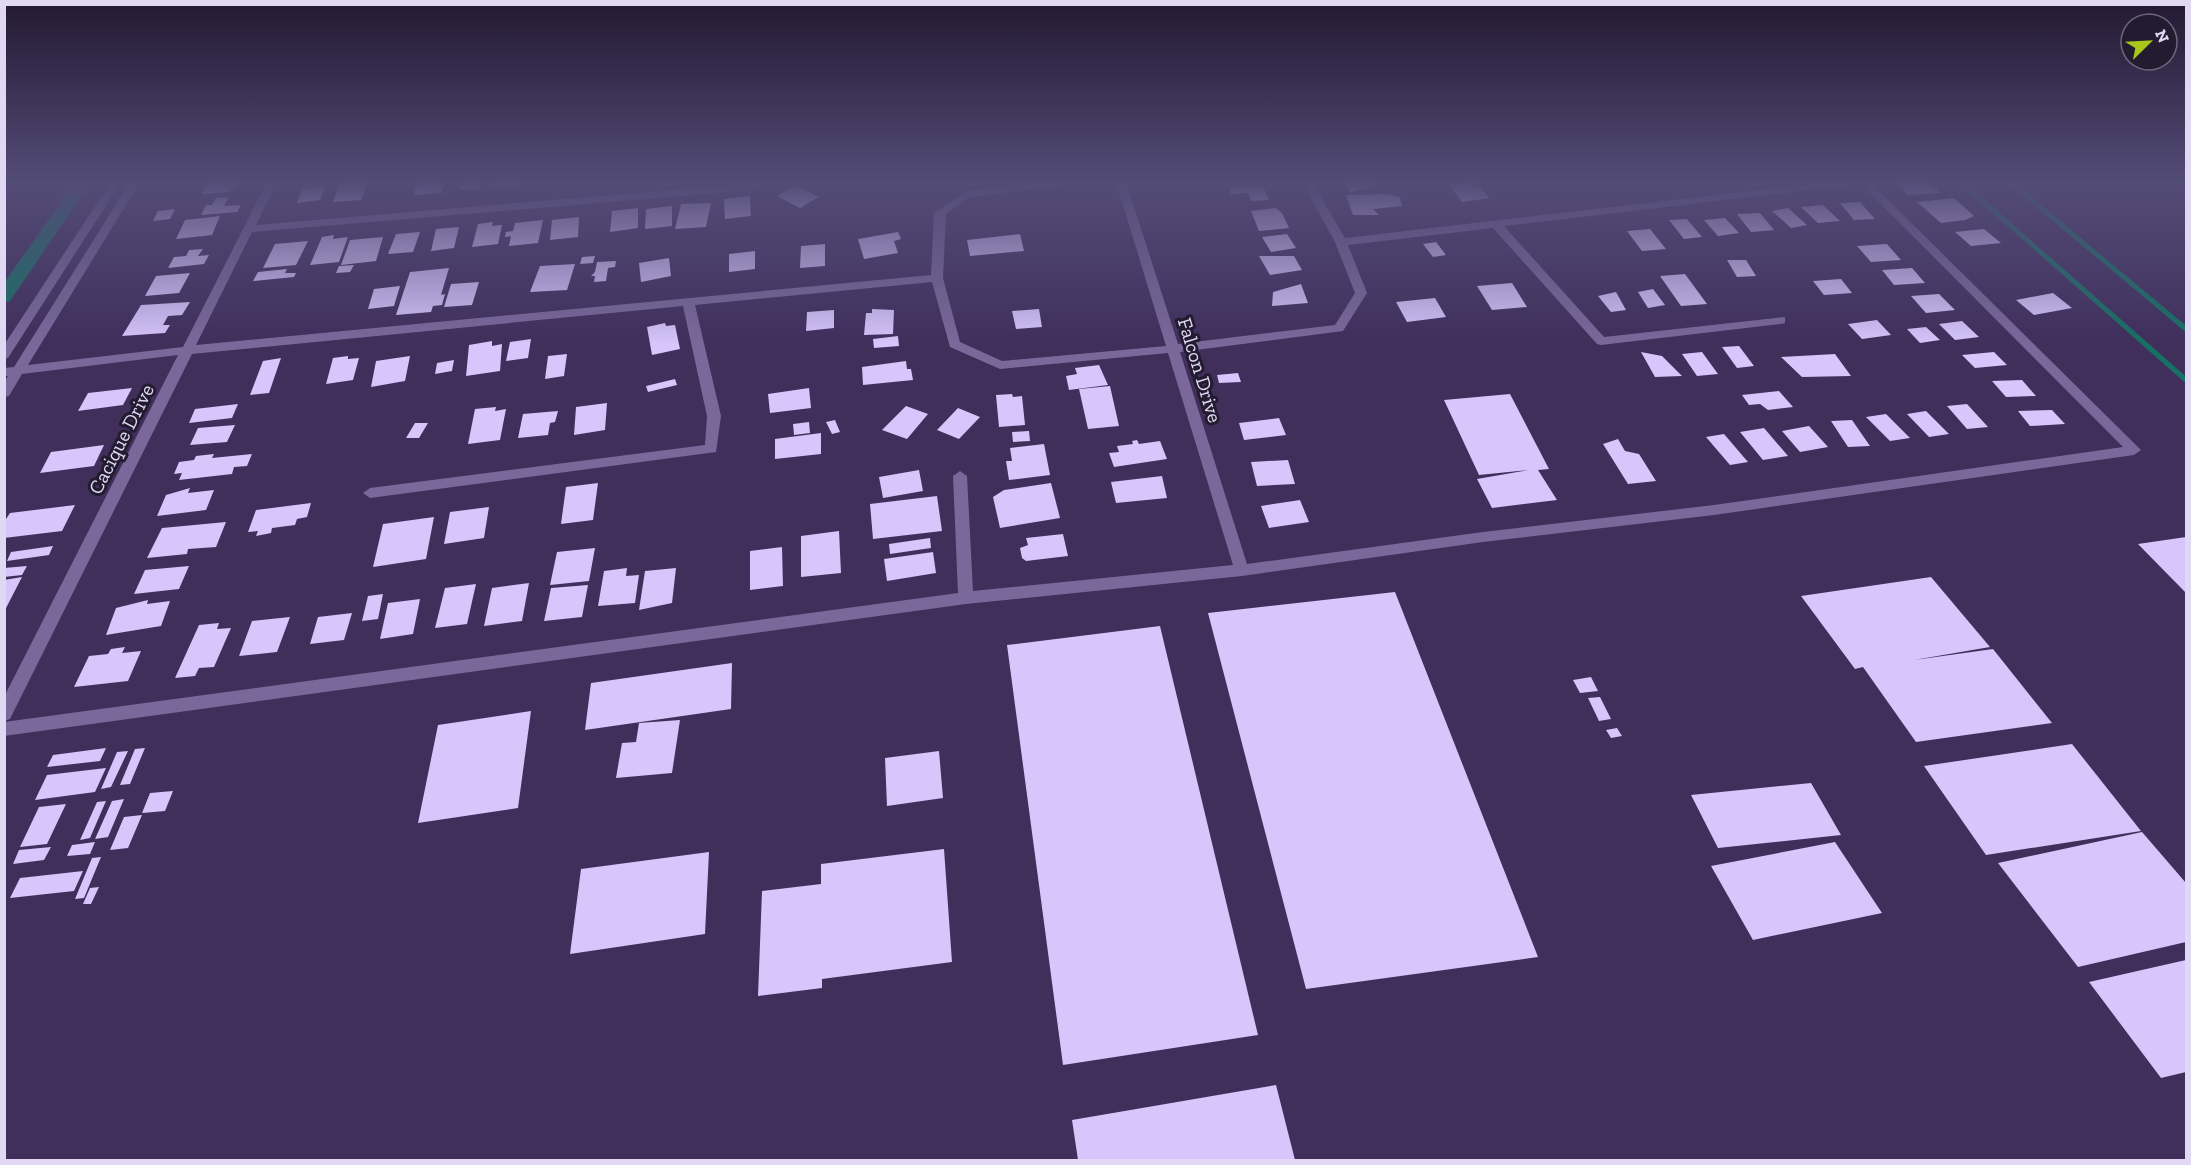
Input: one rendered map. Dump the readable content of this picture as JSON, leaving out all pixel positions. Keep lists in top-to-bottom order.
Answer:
{
  "streets": {
    "street": ["Falcon Drive", "Cacique Drive"]
  },
  "north": "top right"
}
